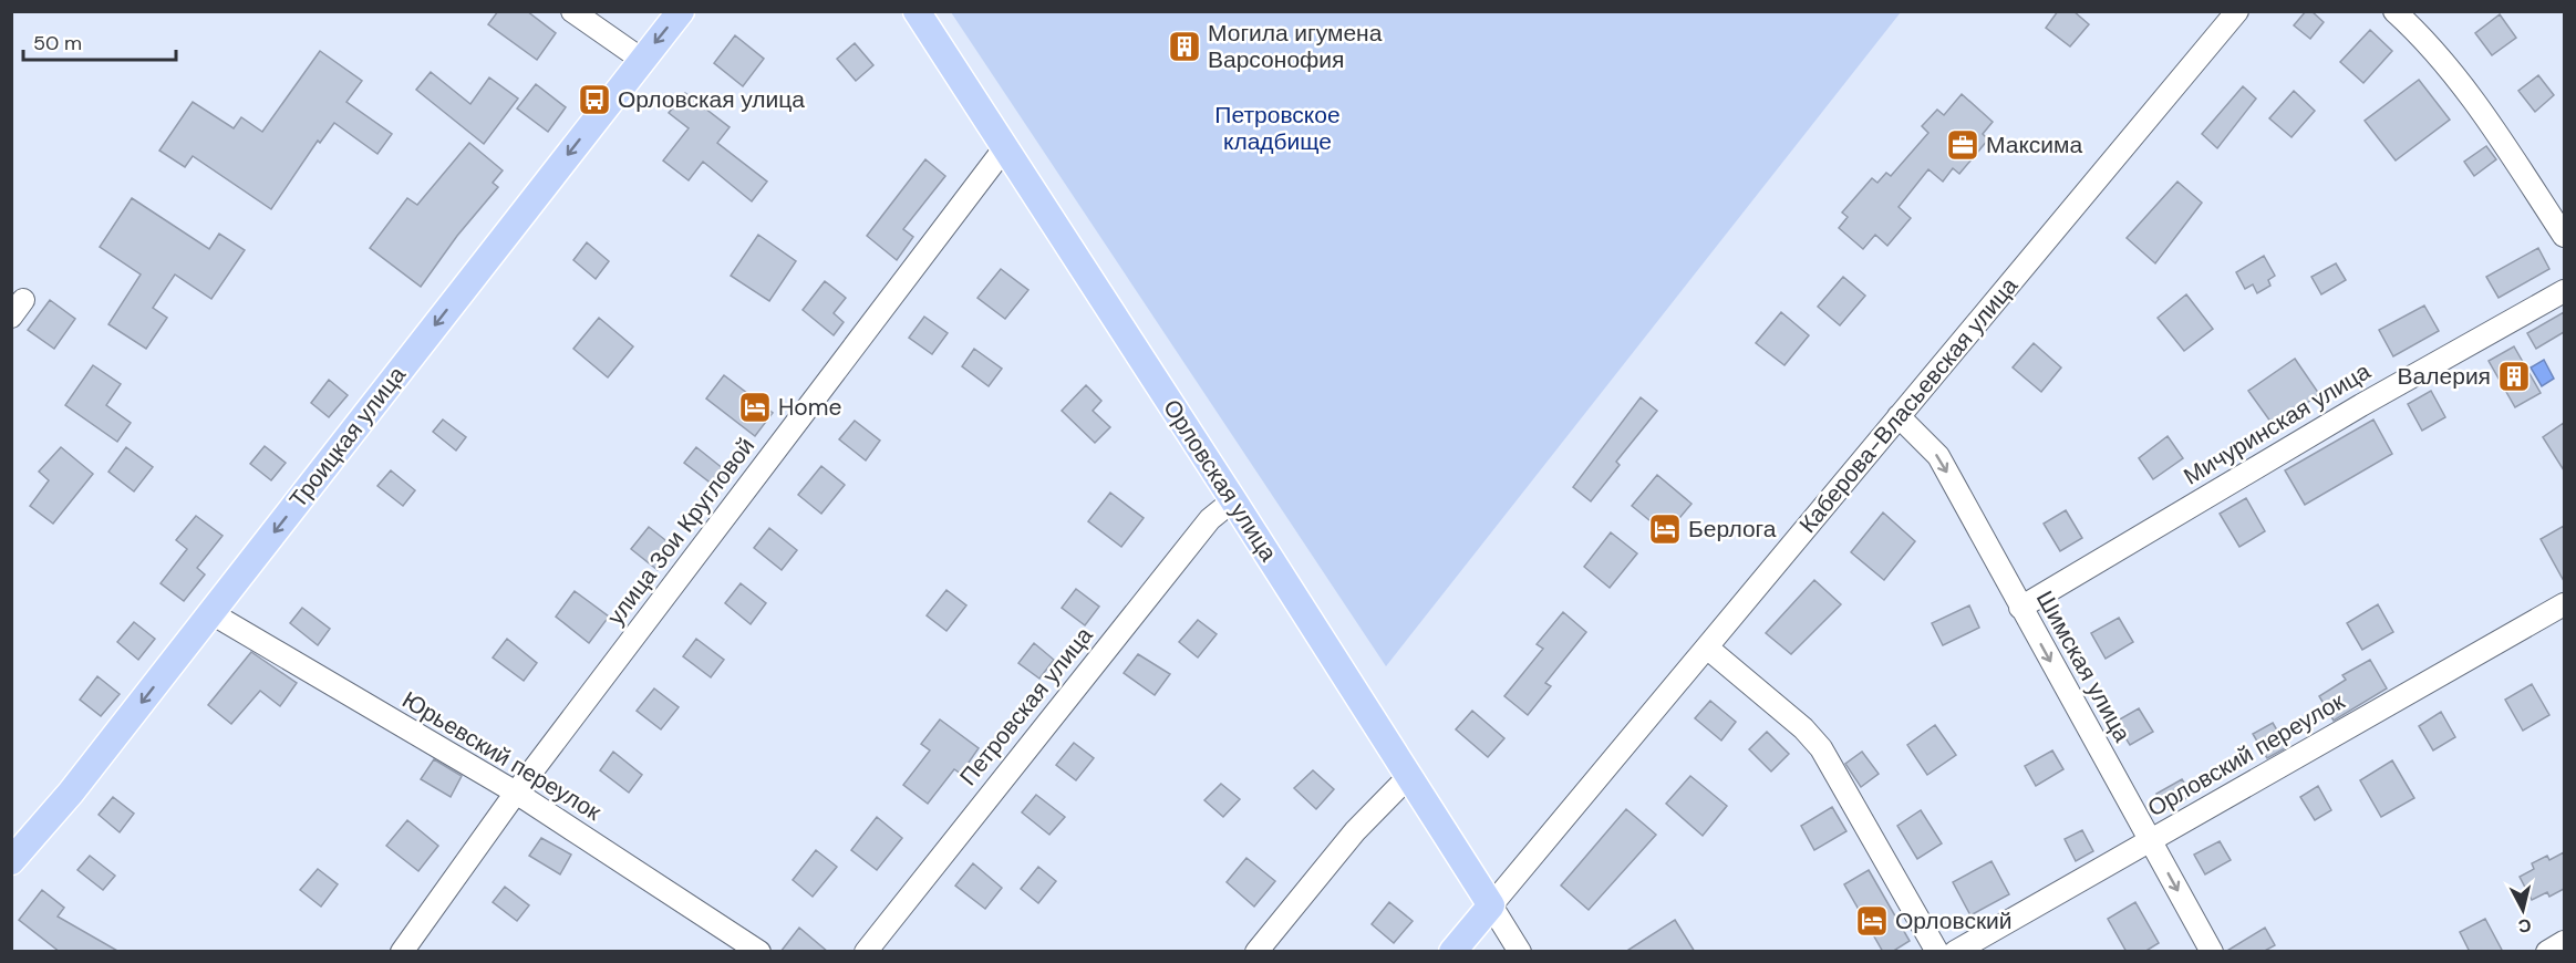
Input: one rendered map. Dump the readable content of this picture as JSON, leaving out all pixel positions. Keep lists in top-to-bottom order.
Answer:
{
  "streets": {
    "main road": ["Каберова-Власьевская улица", "Троицкая улица", "Орловская улица"],
    "street": [
      "Мичуринская улица",
      "улица Зои Кругловой",
      "Шимская улица",
      "Петровская улица",
      "Орловский переулок",
      "Юрьевский переулок"
    ]
  },
  "crossings": [
    ["Каберова-Власьевская улица", "Орловская улица"],
    ["Каберова-Власьевская улица", "Шимская улица"],
    ["Мичуринская улица", "Шимская улица"],
    ["Троицкая улица", "Юрьевский переулок"],
    ["Орловская улица", "улица Зои Кругловой"],
    ["Орловская улица", "Петровская улица"],
    ["улица Зои Кругловой", "Юрьевский переулок"],
    ["Шимская улица", "Орловский переулок"]
  ],
  "one_way": ["Троицкая улица", "Шимская улица"],
  "parks": ["Петровское кладбище"],
  "places": {
    "building": ["Могила игумена Варсонофия", "Валерия"],
    "bus stop": ["Орловская улица"],
    "office": ["Максима"],
    "hotel": ["Home", "Берлога", "Орловский"]
  },
  "scale_bar": "50 m",
  "north": "bottom"
}
